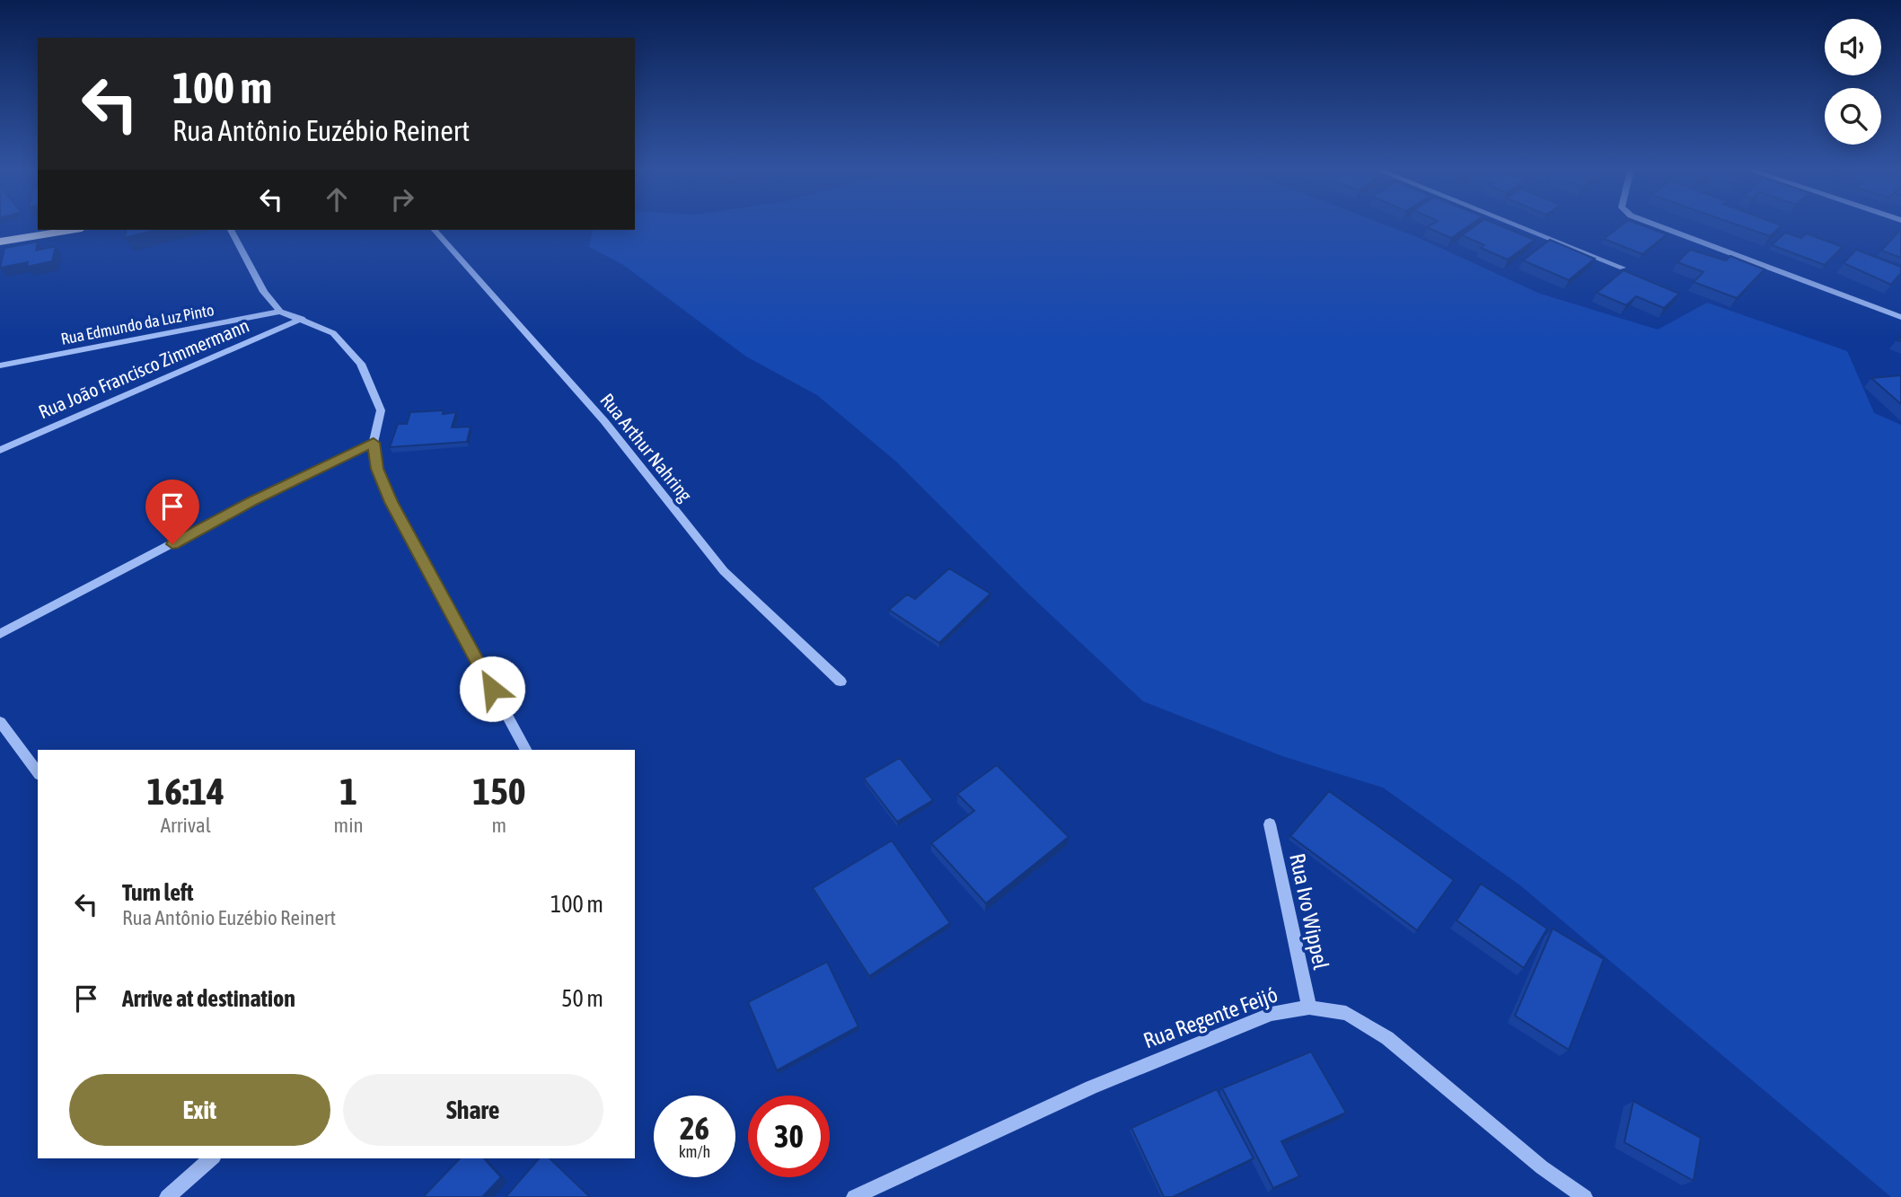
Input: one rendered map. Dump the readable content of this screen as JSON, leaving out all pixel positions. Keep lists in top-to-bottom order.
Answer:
{
  "streets": {
    "street": [
      "Rua Edmundo da Luz Pinto",
      "Rua João Francisco Zimmermann",
      "Rua Arthur Nahring",
      "Rua Ivo Wippel",
      "Rua Regente Feijó"
    ]
  },
  "crossings": [
    ["Rua Ivo Wippel", "Rua Regente Feijó"]
  ],
  "page": {
    "turn": ["100 m", "Rua Antônio Euzébio Reinert"],
    "eta": [
      "16:14",
      "Arrival",
      "1",
      "min",
      "150",
      "m"
    ],
    "list": [
      {
        "name": "Turn left",
        "note": "Rua Antônio Euzébio Reinert",
        "value": "100 m"
      },
      {
        "name": "Arrive at destination",
        "value": "50 m"
      }
    ],
    "buttons": ["Exit", "Share"],
    "speed": "26 km/h",
    "limit": "30"
  }
}
